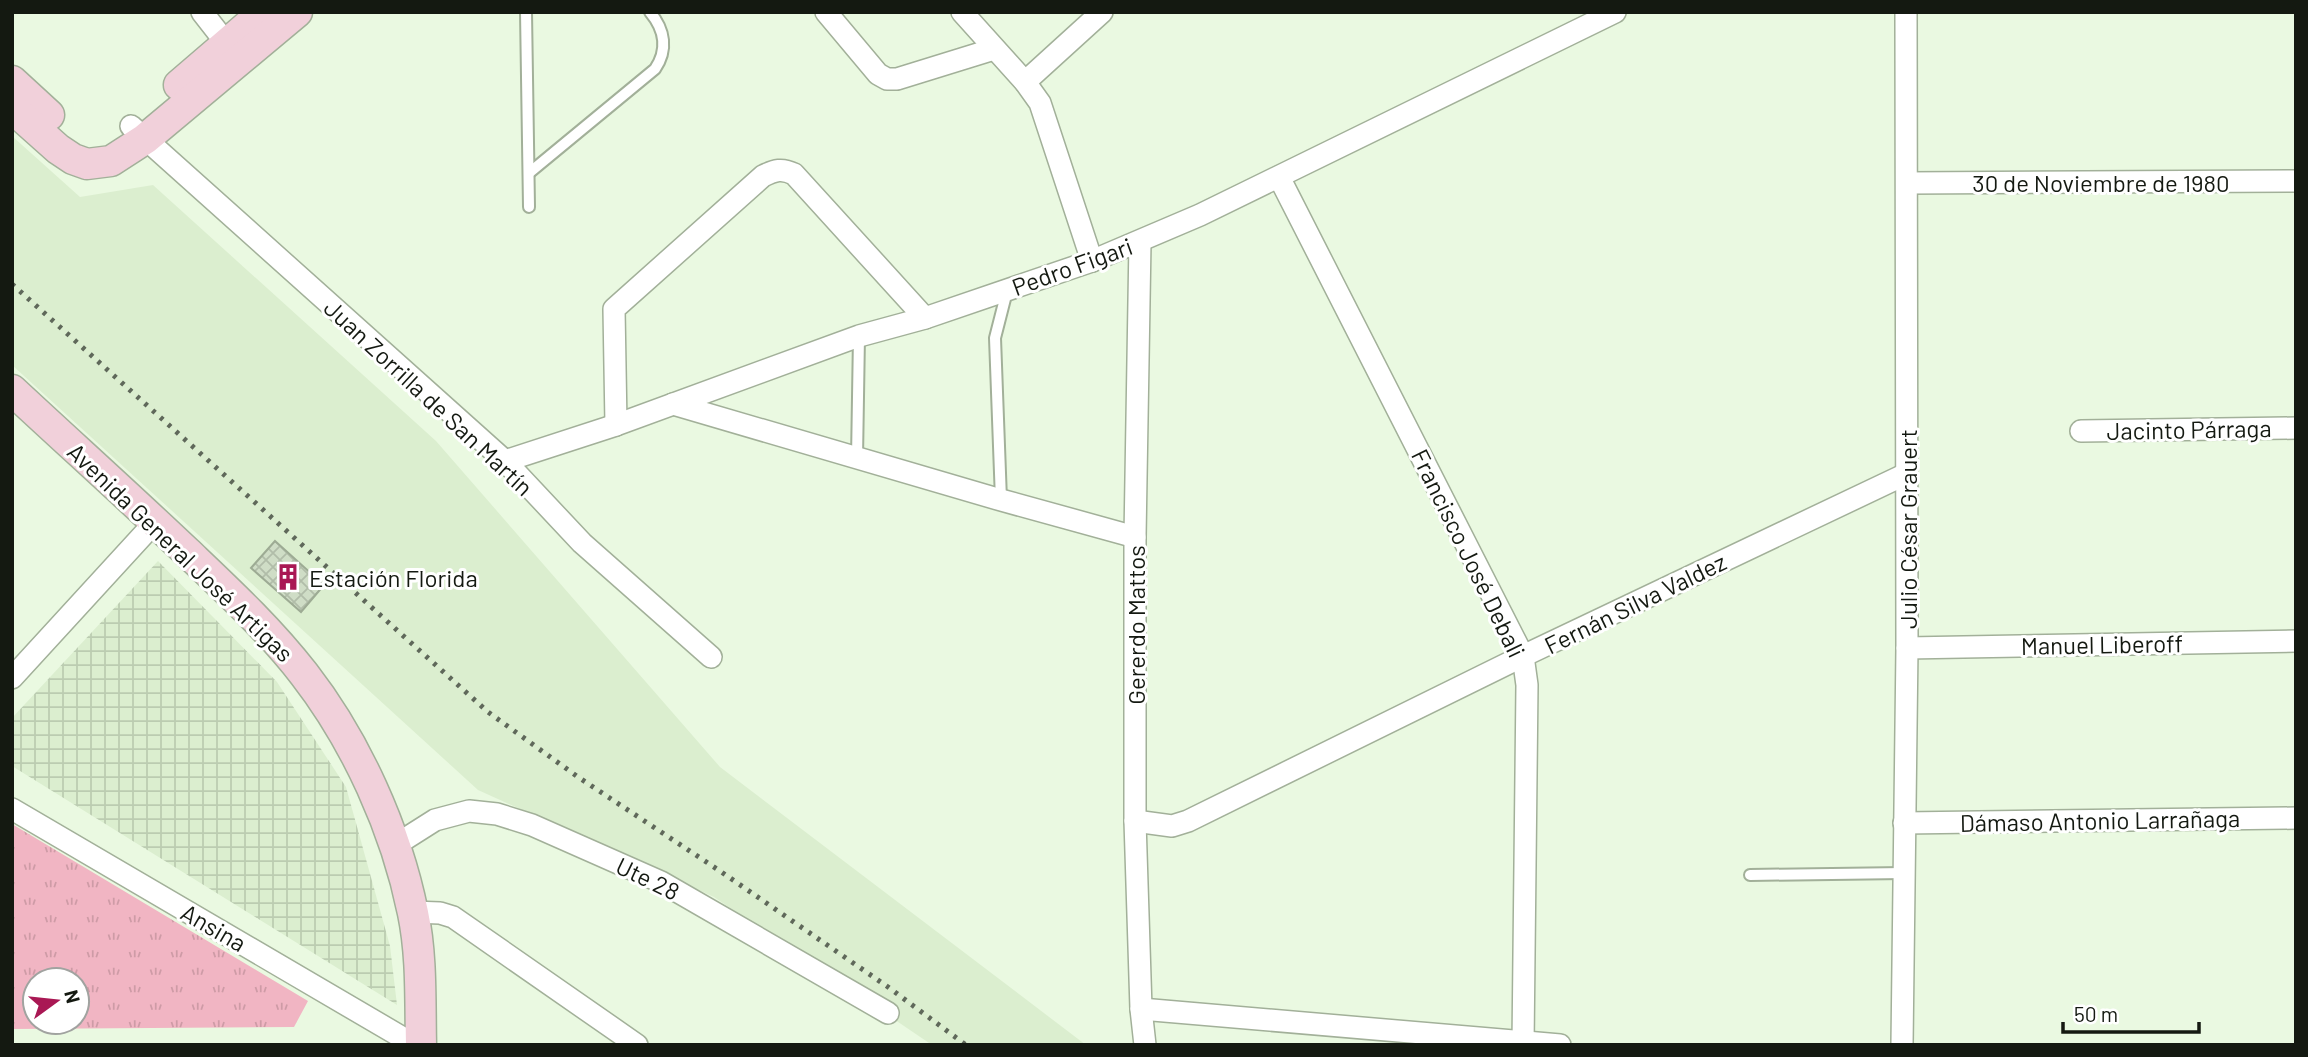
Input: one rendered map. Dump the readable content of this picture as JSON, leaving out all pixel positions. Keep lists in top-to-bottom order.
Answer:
{
  "streets": {
    "street": [
      "30 de Noviembre de 1980",
      "Pedro Figari",
      "Juan Zorrilla de San Martín",
      "Jacinto Párraga",
      "Julio César Grauert",
      "Avenida General José Artigas",
      "Francisco José Debali",
      "Fernán Silva Valdez",
      "Gererdo Mattos",
      "Manuel Liberoff",
      "Dámaso Antonio Larrañaga",
      "Ute 28",
      "Ansina"
    ]
  },
  "crossings": [
    ["30 de Noviembre de 1980", "Julio César Grauert"],
    ["Pedro Figari", "Juan Zorrilla de San Martín"],
    ["Pedro Figari", "Francisco José Debali"],
    ["Pedro Figari", "Gererdo Mattos"],
    ["Julio César Grauert", "Fernán Silva Valdez"],
    ["Julio César Grauert", "Manuel Liberoff"],
    ["Julio César Grauert", "Dámaso Antonio Larrañaga"],
    ["Avenida General José Artigas", "Ute 28"],
    ["Francisco José Debali", "Fernán Silva Valdez"],
    ["Fernán Silva Valdez", "Gererdo Mattos"]
  ],
  "places": {
    "building": ["Estación Florida"]
  },
  "scale_bar": "50 m",
  "north": "right"
}
